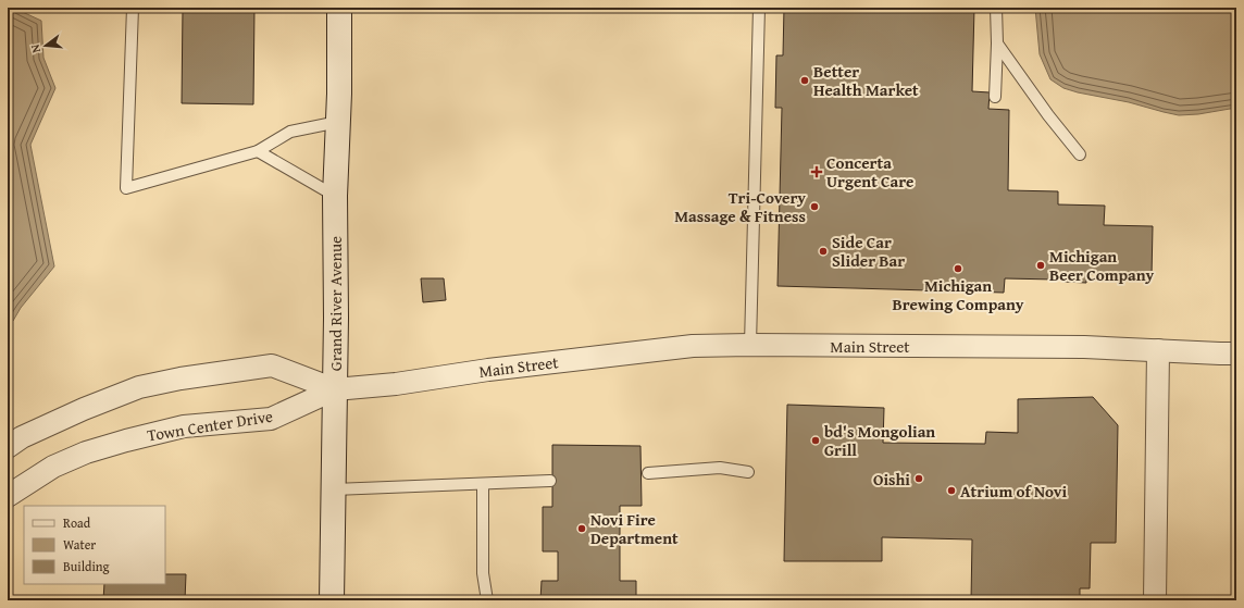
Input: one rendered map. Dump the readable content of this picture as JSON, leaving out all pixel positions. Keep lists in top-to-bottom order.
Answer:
{
  "streets": {
    "main road": ["Grand River Avenue"],
    "street": ["Main Street", "Town Center Drive"]
  },
  "crossings": [
    ["Grand River Avenue", "Main Street"],
    ["Grand River Avenue", "Town Center Drive"],
    ["Main Street", "Town Center Drive"]
  ],
  "places": {
    "other": [
      "Better Health Market",
      "Tri-Covery Massage & Fitness",
      "Side Car Slider Bar",
      "Michigan Beer Company",
      "Michigan Brewing Company",
      "bd's Mongolian Grill",
      "Oishi",
      "Atrium of Novi",
      "Novi Fire Department"
    ],
    "health": ["Concerta Urgent Care"]
  },
  "legend": ["Road", "Water", "Building"],
  "north": "left"
}
